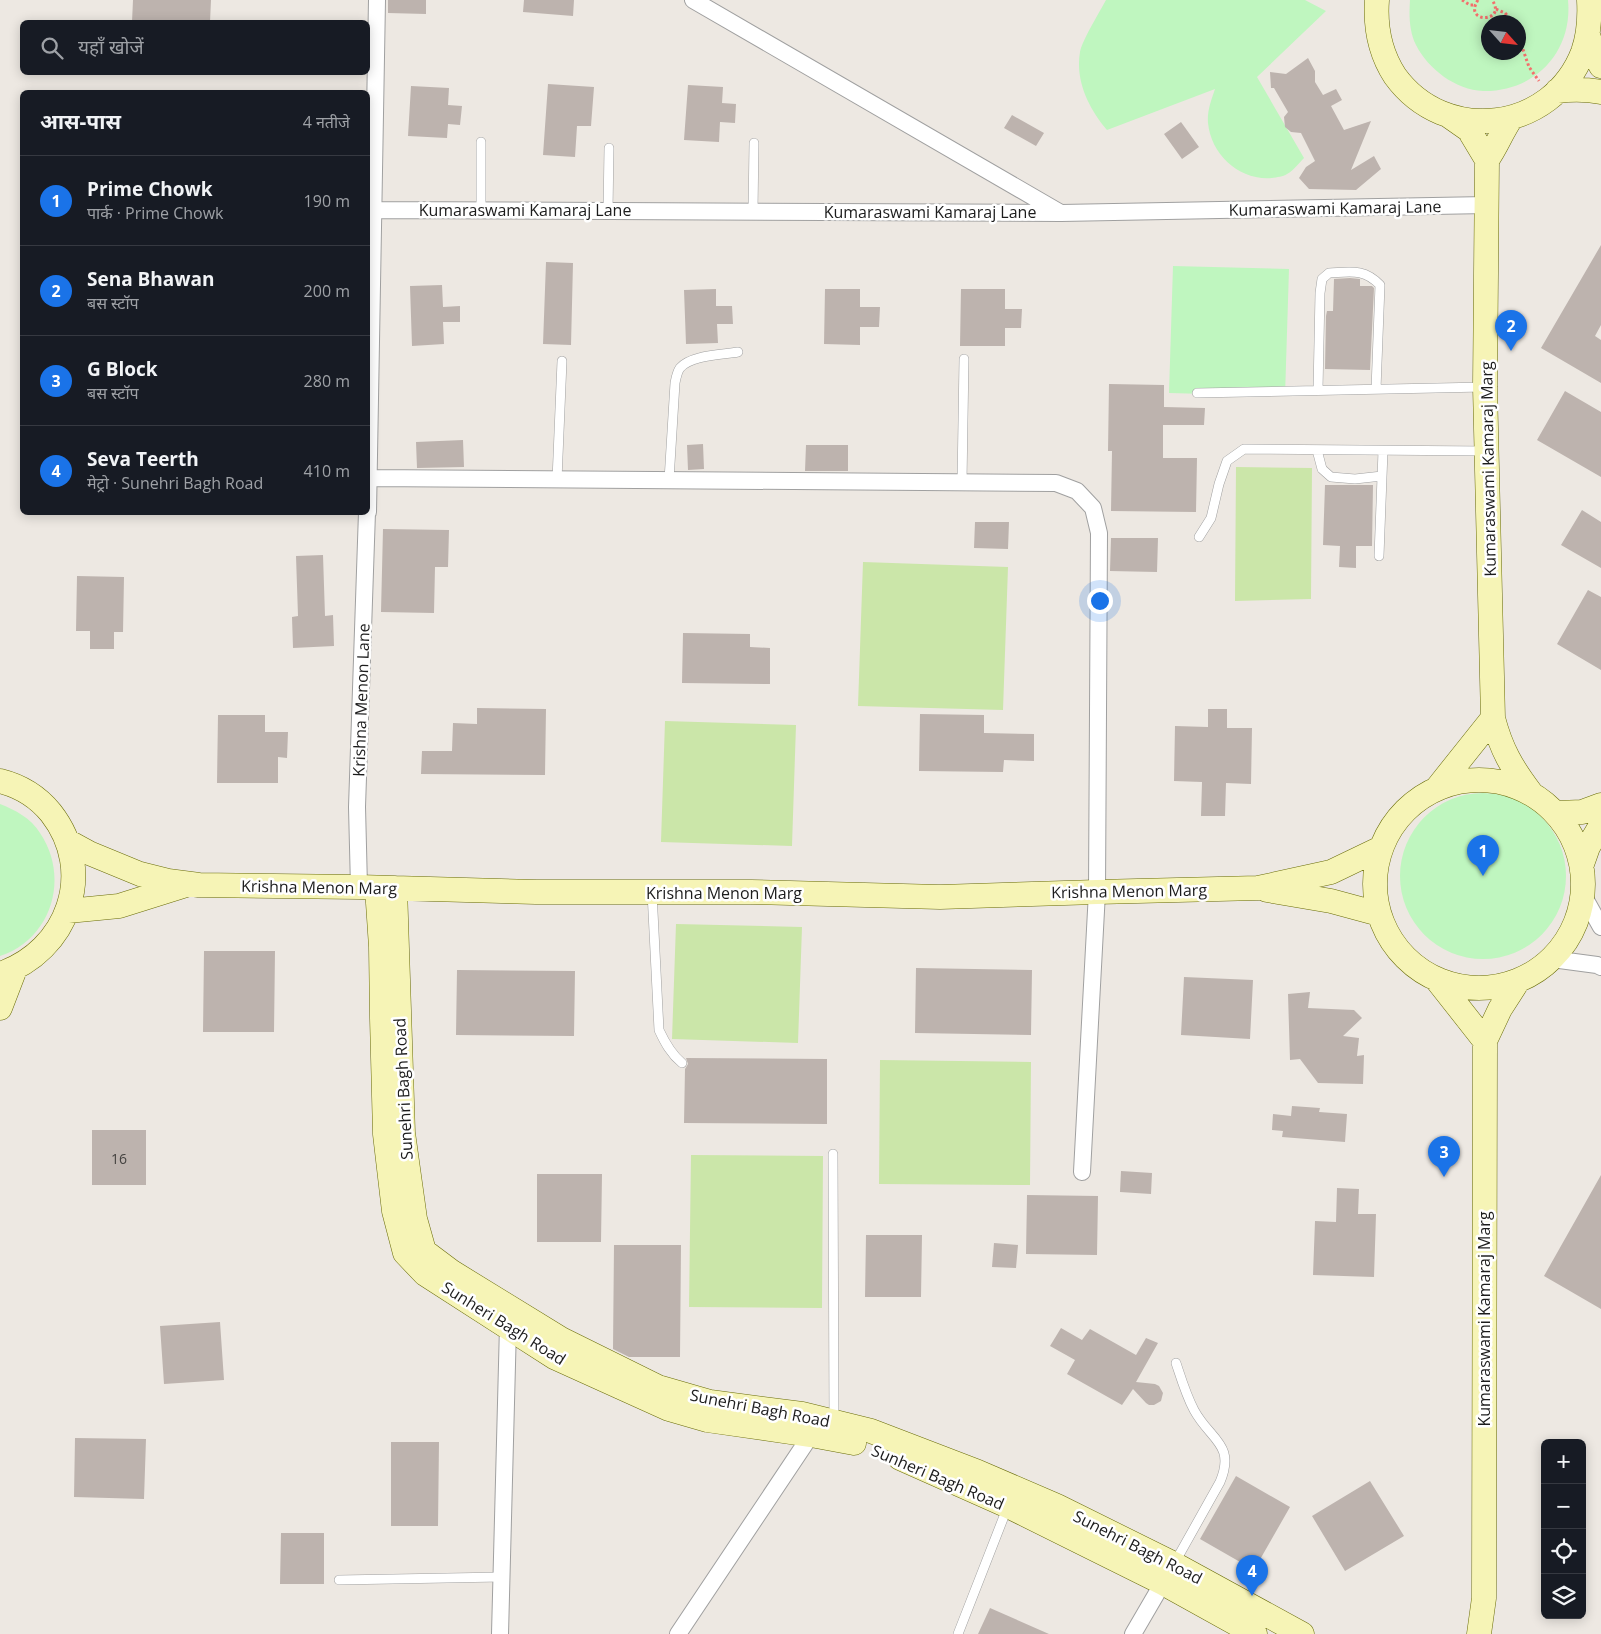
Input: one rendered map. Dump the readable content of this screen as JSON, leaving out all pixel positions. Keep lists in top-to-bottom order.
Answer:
{
  "streets": {
    "main road": [
      "Kumaraswami Kamaraj Marg",
      "Krishna Menon Marg",
      "Sunehri Bagh Road",
      "Sunheri Bagh Road"
    ],
    "street": ["Kumaraswami Kamaraj Lane", "Krishna Menon Lane"]
  },
  "crossings": [
    ["Kumaraswami Kamaraj Lane", "Kumaraswami Kamaraj Marg"],
    ["Kumaraswami Kamaraj Lane", "Krishna Menon Lane"],
    ["Krishna Menon Lane", "Krishna Menon Marg"],
    ["Krishna Menon Lane", "Sunehri Bagh Road"],
    ["Krishna Menon Lane", "Sunheri Bagh Road"],
    ["Krishna Menon Marg", "Sunehri Bagh Road"],
    ["Krishna Menon Marg", "Sunheri Bagh Road"],
    ["Sunehri Bagh Road", "Sunheri Bagh Road"]
  ],
  "house_numbers": ["16"],
  "north": "bottom right",
  "page": {
    "search": "यहाँ खोजें",
    "heading": ["आस-पास", "4 नतीजे"],
    "list": [
      {
        "mark": "1",
        "name": "Prime Chowk",
        "note": "पार्क · Prime Chowk",
        "value": "190 m"
      },
      {
        "mark": "2",
        "name": "Sena Bhawan",
        "note": "बस स्टॉप",
        "value": "200 m"
      },
      {
        "mark": "3",
        "name": "G Block",
        "note": "बस स्टॉप",
        "value": "280 m"
      },
      {
        "mark": "4",
        "name": "Seva Teerth",
        "note": "मेट्रो · Sunehri Bagh Road",
        "value": "410 m"
      }
    ],
    "pins": [
      "2",
      "1",
      "3",
      "4"
    ],
    "map_buttons": ["+", "−"]
  }
}
